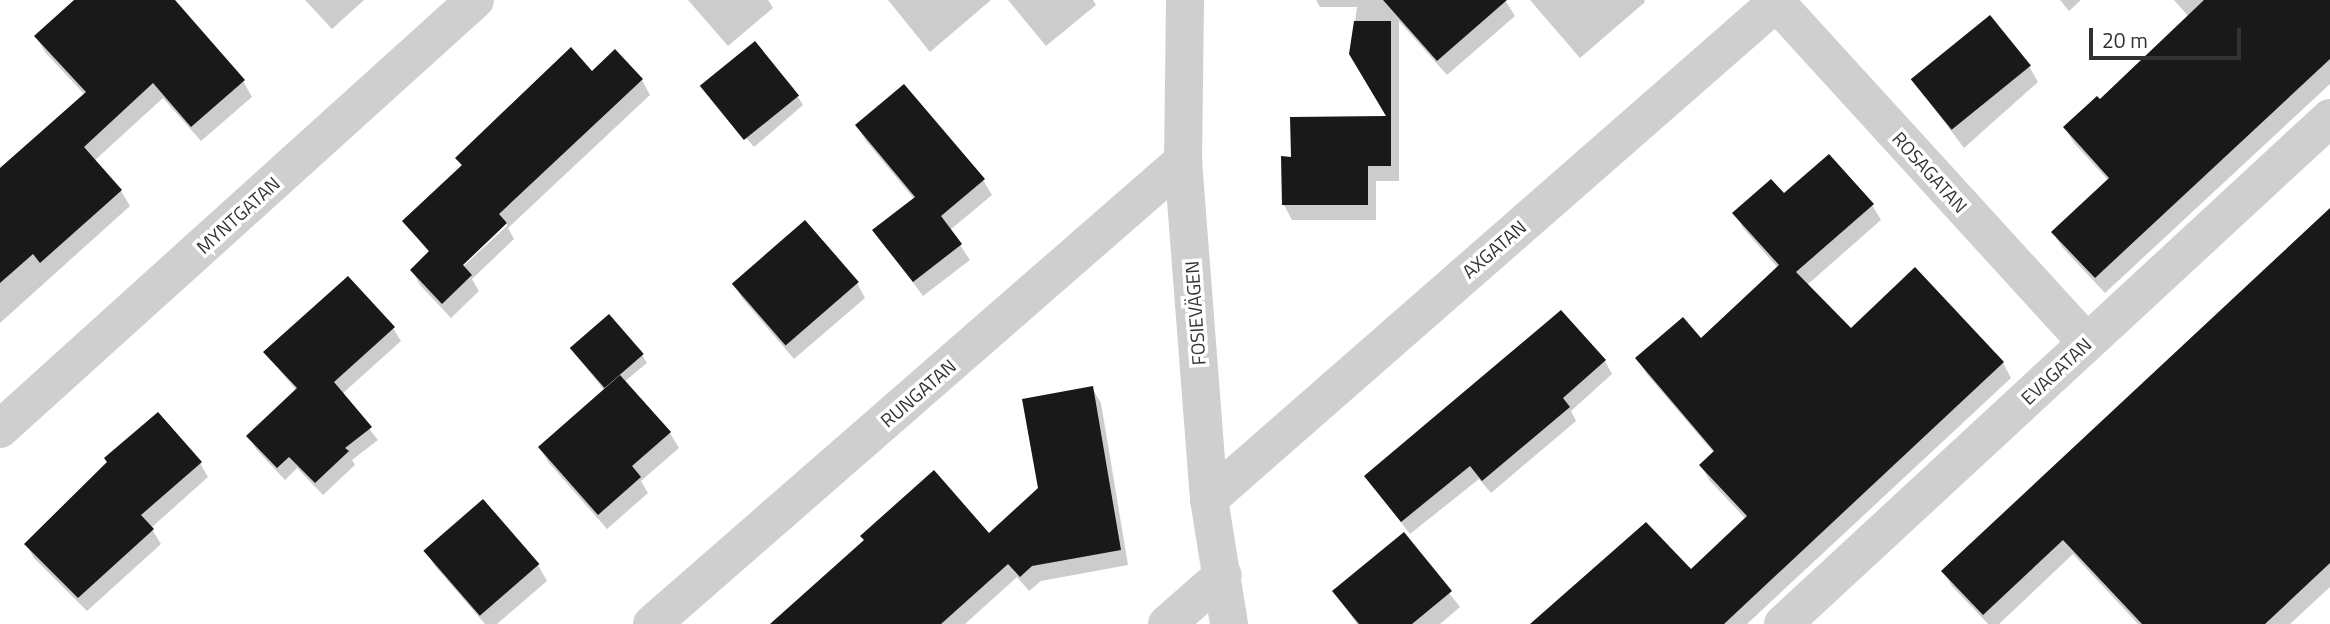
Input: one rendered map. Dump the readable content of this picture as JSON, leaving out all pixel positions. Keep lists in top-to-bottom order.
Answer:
{
  "streets": {
    "street": [
      "ROSAGATAN",
      "MYNTGATAN",
      "AXGATAN",
      "FOSIEVÄGEN",
      "EVAGATAN",
      "RUNGATAN"
    ]
  },
  "crossings": [
    ["ROSAGATAN", "AXGATAN"],
    ["ROSAGATAN", "EVAGATAN"],
    ["AXGATAN", "FOSIEVÄGEN"],
    ["FOSIEVÄGEN", "RUNGATAN"]
  ],
  "scale_bar": "20 m"
}
